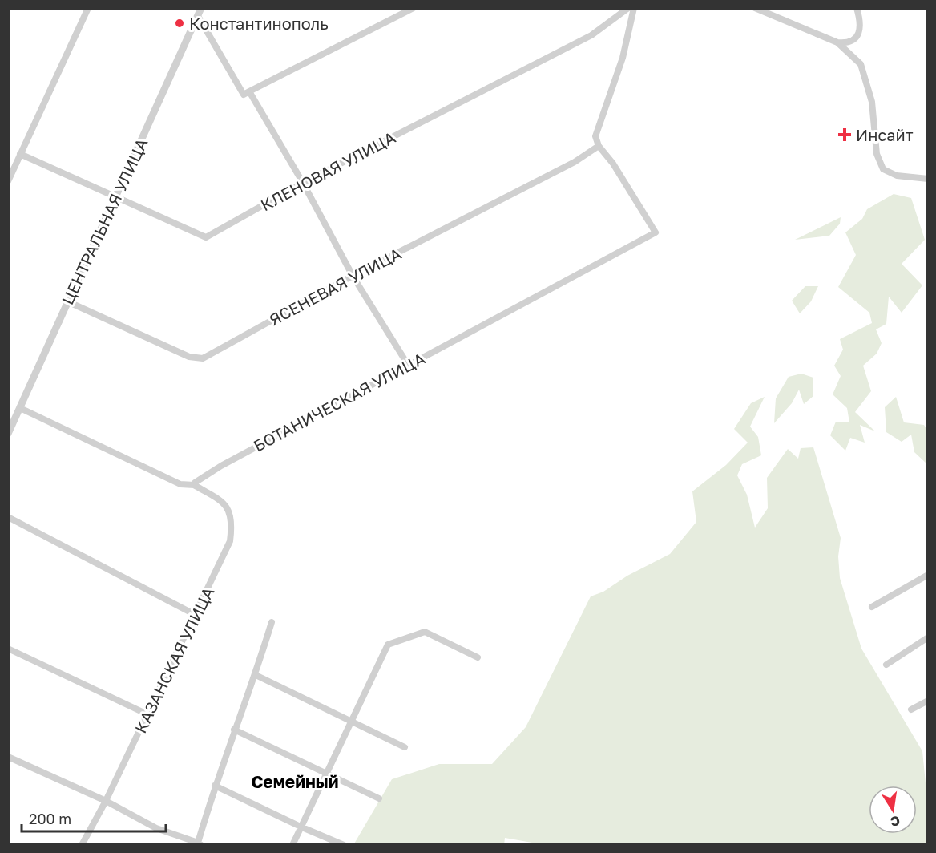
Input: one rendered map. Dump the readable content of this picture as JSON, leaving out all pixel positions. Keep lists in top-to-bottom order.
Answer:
{
  "streets": {
    "street": [
      "КЛЕНОВАЯ УЛИЦА",
      "ЦЕНТРАЛЬНАЯ УЛИЦА",
      "ЯСЕНЕВАЯ УЛИЦА",
      "БОТАНИЧЕСКАЯ УЛИЦА",
      "КАЗАНСКАЯ УЛИЦА"
    ]
  },
  "crossings": [
    ["КЛЕНОВАЯ УЛИЦА", "ЦЕНТРАЛЬНАЯ УЛИЦА"],
    ["ЦЕНТРАЛЬНАЯ УЛИЦА", "ЯСЕНЕВАЯ УЛИЦА"],
    ["ЯСЕНЕВАЯ УЛИЦА", "БОТАНИЧЕСКАЯ УЛИЦА"],
    ["БОТАНИЧЕСКАЯ УЛИЦА", "КАЗАНСКАЯ УЛИЦА"]
  ],
  "districts": ["Семейный"],
  "places": {
    "other": ["Константинополь"],
    "health": ["Инсайт"]
  },
  "scale_bar": "200 m",
  "north": "bottom"
}
